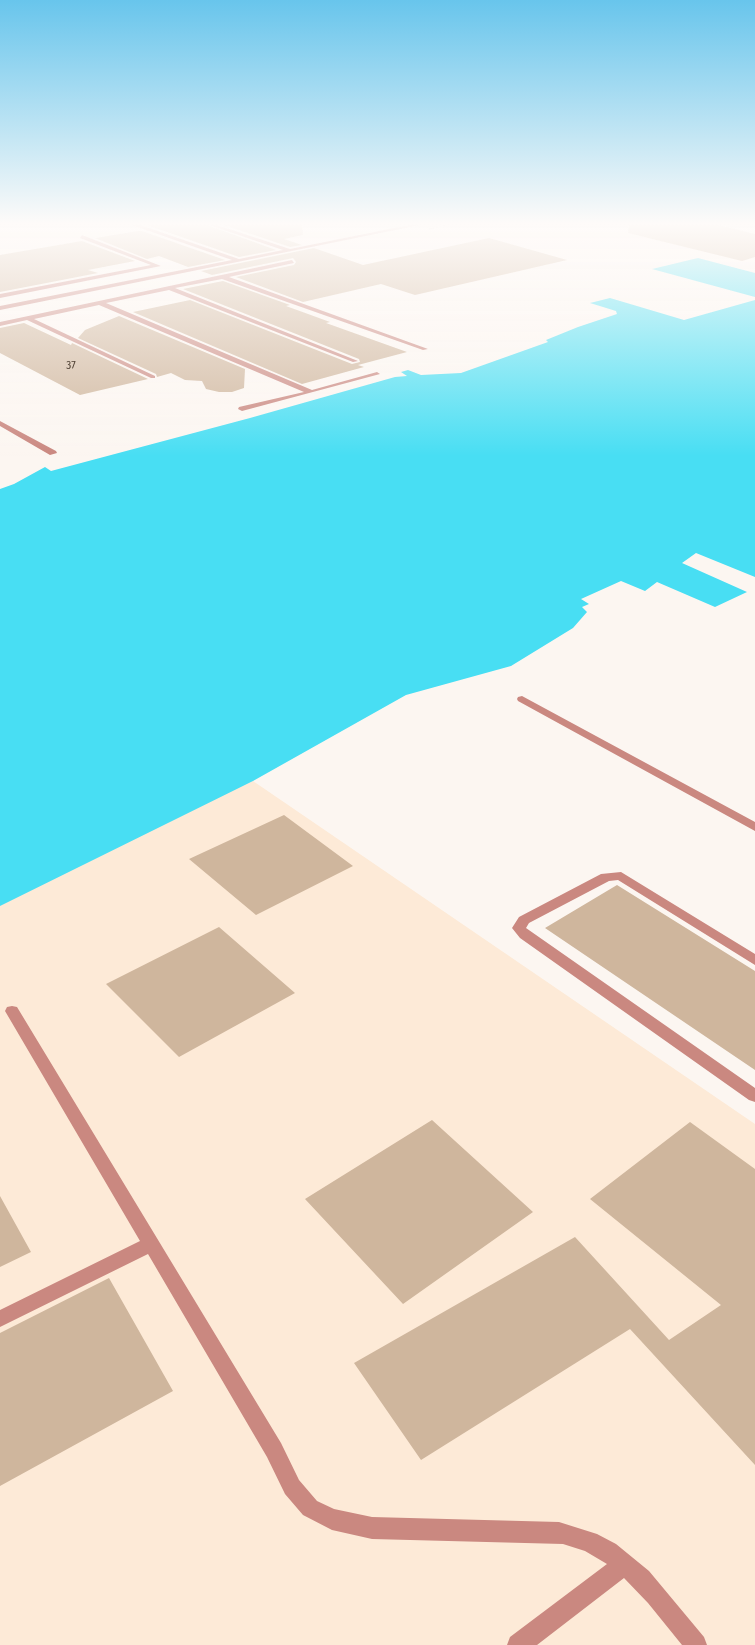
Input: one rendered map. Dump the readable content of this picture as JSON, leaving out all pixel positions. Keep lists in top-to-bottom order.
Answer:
{
  "house_numbers": ["37"]
}
